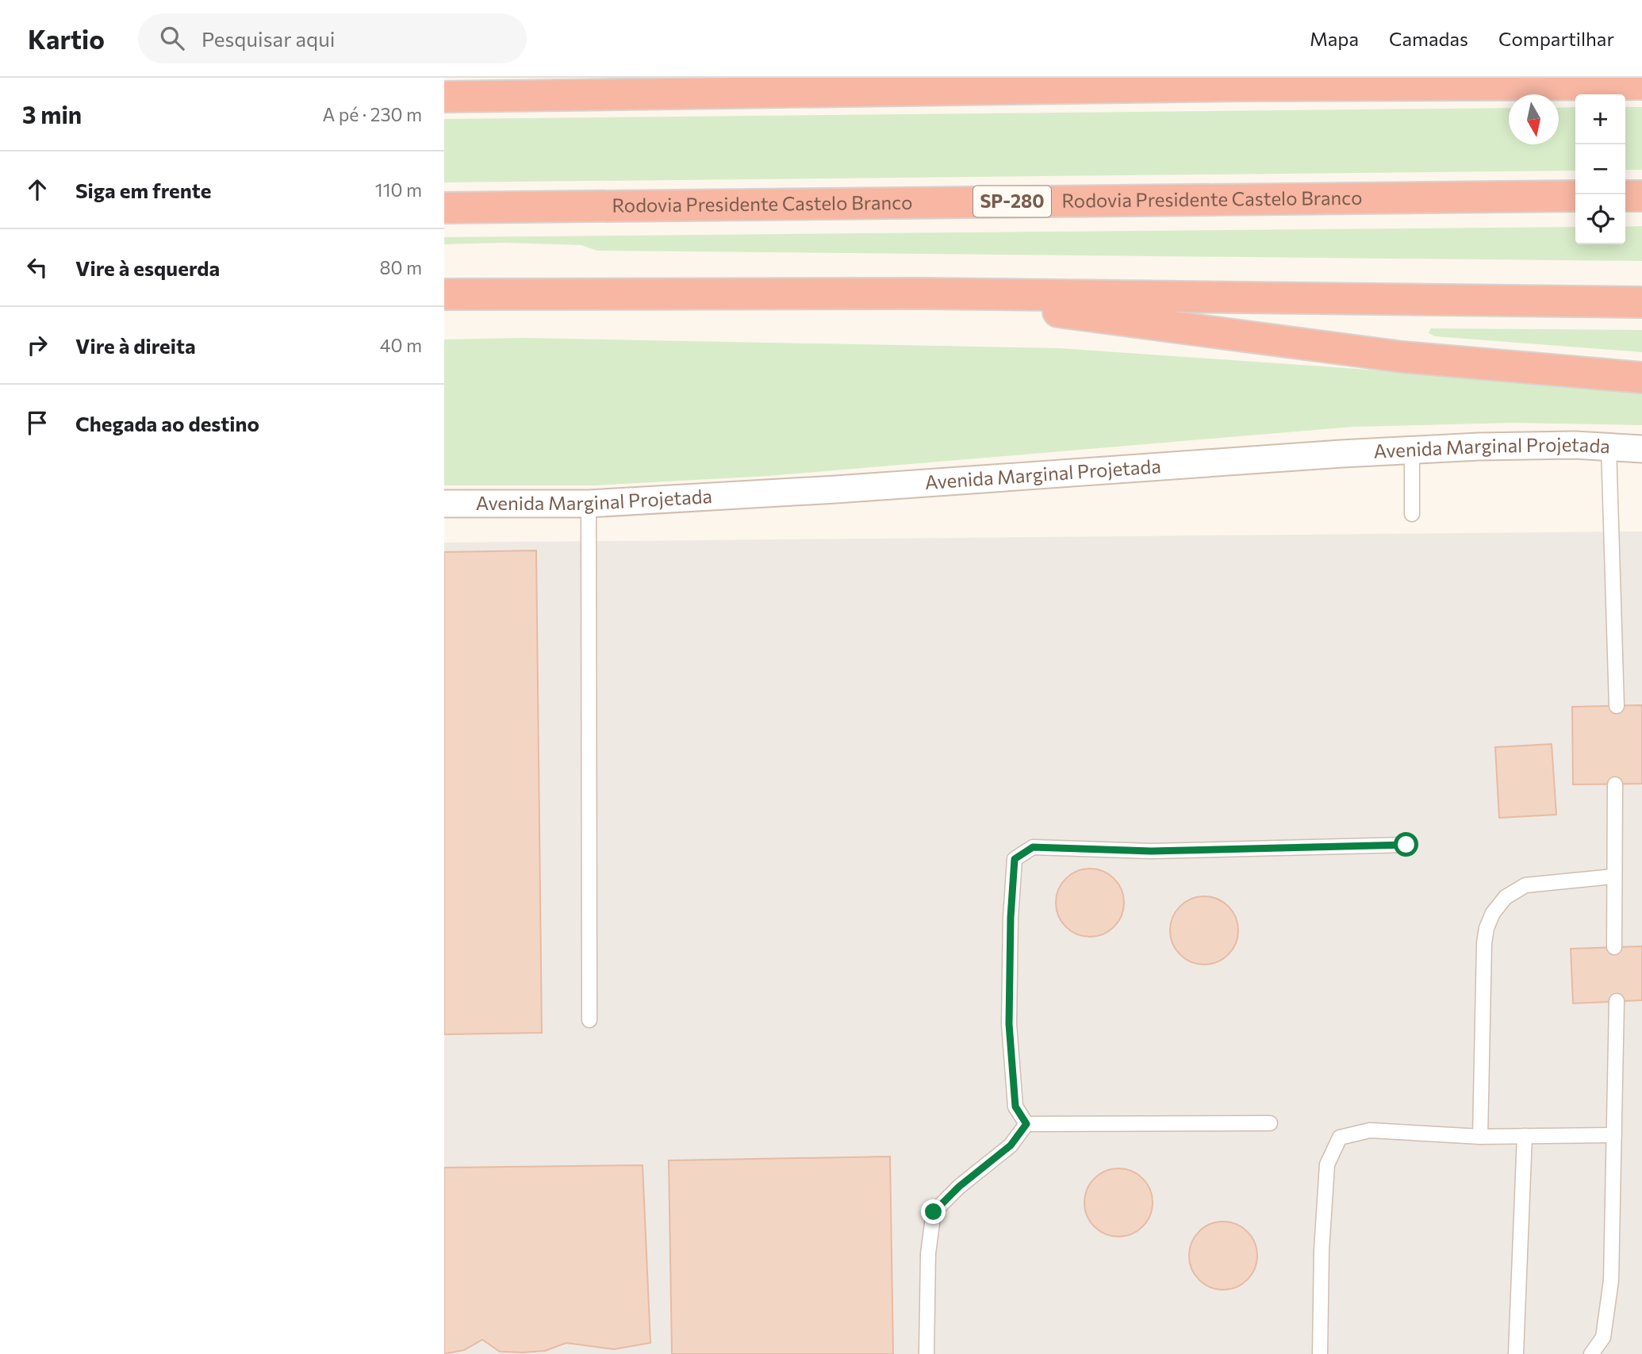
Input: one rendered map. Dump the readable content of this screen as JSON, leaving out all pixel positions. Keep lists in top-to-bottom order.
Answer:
{
  "streets": {
    "highway": ["Rodovia Presidente Castelo Branco", "SP-280"],
    "street": ["Avenida Marginal Projetada"]
  },
  "north": "bottom",
  "page": {
    "header": "Kartio",
    "search": "Pesquisar aqui",
    "nav": ["Mapa", "Camadas", "Compartilhar"],
    "heading": ["3 min", "A pé · 230 m"],
    "map_buttons": ["+", "−"],
    "list": [
      ["Siga em frente", "110 m"],
      ["Vire à esquerda", "80 m"],
      ["Vire à direita", "40 m"],
      "Chegada ao destino"
    ]
  }
}
